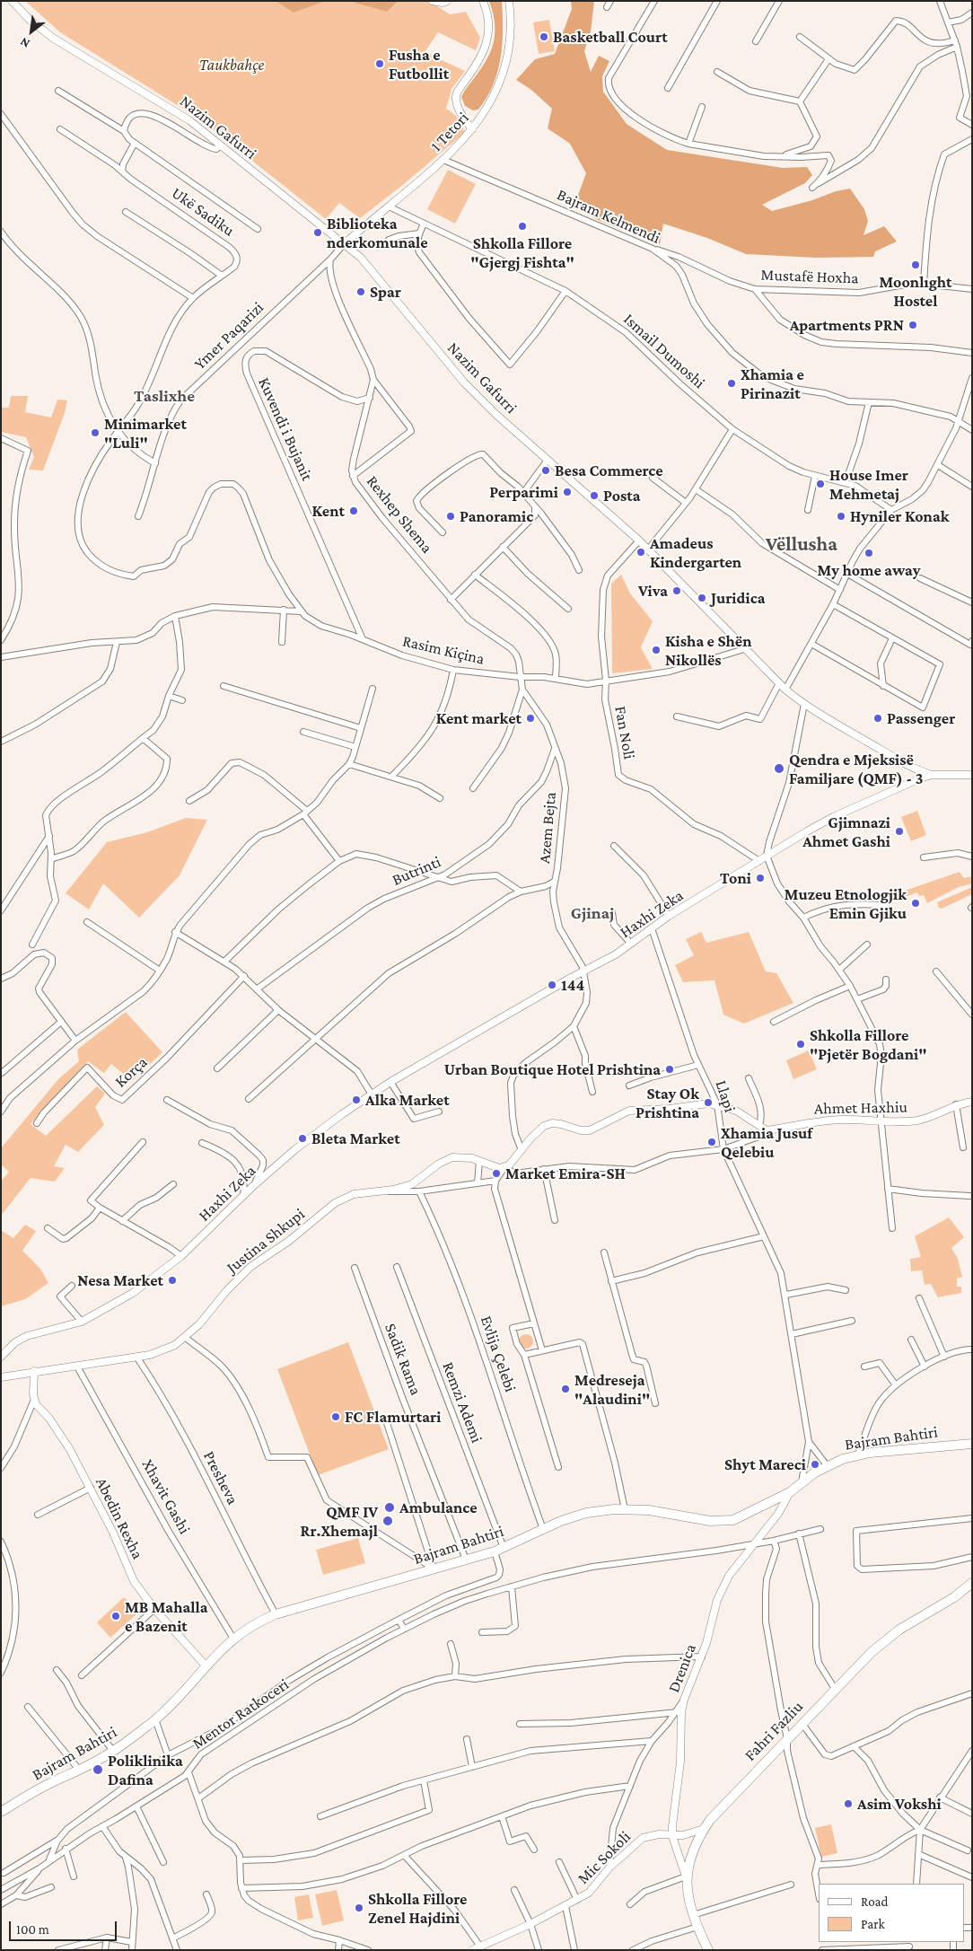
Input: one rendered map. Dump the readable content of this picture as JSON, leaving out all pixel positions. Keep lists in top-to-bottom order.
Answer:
{
  "streets": {
    "main road": ["Bajram Bahtiri", "Fahri Fazliu"],
    "street": [
      "Nazim Gafurri",
      "1 Tetori",
      "Ukë Sadiku",
      "Bajram Kelmendi",
      "Mustafë Hoxha",
      "Ymer Paqarizi",
      "Ismail Dumoshi",
      "Kuvendi i Bujanit",
      "Rexhep Shema",
      "Rasim Kiçina",
      "Fan Noli",
      "Azem Bejta",
      "Butrinti",
      "Haxhi Zeka",
      "Korça",
      "Llapi",
      "Ahmet Haxhiu",
      "Justina Shkupi",
      "Evlija Çelebi",
      "Sadik Rama",
      "Remzi Ademi",
      "Presheva",
      "Xhavit Gashi",
      "Abedin Rexha",
      "Drenica",
      "Mentor Ratkoceri",
      "Mic Sokoli"
    ]
  },
  "crossings": [
    ["Nazim Gafurri", "1 Tetori"],
    ["Nazim Gafurri", "Ymer Paqarizi"],
    ["Nazim Gafurri", "Rasim Kiçina"],
    ["Nazim Gafurri", "Fan Noli"],
    ["Nazim Gafurri", "Haxhi Zeka"],
    ["1 Tetori", "Bajram Kelmendi"],
    ["1 Tetori", "Ymer Paqarizi"],
    ["1 Tetori", "Ismail Dumoshi"],
    ["Ukë Sadiku", "Rasim Kiçina"],
    ["Bajram Kelmendi", "Mustafë Hoxha"],
    ["Kuvendi i Bujanit", "Rexhep Shema"],
    ["Kuvendi i Bujanit", "Rasim Kiçina"],
    ["Rexhep Shema", "Rasim Kiçina"],
    ["Rexhep Shema", "Azem Bejta"],
    ["Rasim Kiçina", "Fan Noli"],
    ["Fan Noli", "Haxhi Zeka"],
    ["Azem Bejta", "Butrinti"],
    ["Azem Bejta", "Haxhi Zeka"],
    ["Haxhi Zeka", "Llapi"],
    ["Llapi", "Bajram Bahtiri"],
    ["Justina Shkupi", "Presheva"],
    ["Justina Shkupi", "Xhavit Gashi"],
    ["Evlija Çelebi", "Bajram Bahtiri"],
    ["Sadik Rama", "Bajram Bahtiri"],
    ["Remzi Ademi", "Bajram Bahtiri"],
    ["Bajram Bahtiri", "Presheva"],
    ["Bajram Bahtiri", "Xhavit Gashi"],
    ["Bajram Bahtiri", "Abedin Rexha"],
    ["Bajram Bahtiri", "Drenica"],
    ["Drenica", "Mentor Ratkoceri"],
    ["Drenica", "Fahri Fazliu"],
    ["Drenica", "Mic Sokoli"],
    ["Fahri Fazliu", "Mic Sokoli"]
  ],
  "districts": ["Taslixhe", "Vëllusha", "Gjinaj"],
  "parks": ["Taukbahçe"],
  "places": [
    "Basketball Court",
    "Fusha e Futbollit",
    "Shkolla Fillore \"Gjergj Fishta\"",
    "Biblioteka nderkomunale",
    "Moonlıght Hostel",
    "Spar",
    "Apartments PRN",
    "Xhamia e Pirinazit",
    "Minimarket \"Luli\"",
    "Besa Commerce",
    "House Imer Mehmetaj",
    "Perparimi",
    "Posta",
    "Kent",
    "Panoramic",
    "Hyniler Konak",
    "Amadeus Kindergarten",
    "My home away",
    "Viva",
    "Juridica",
    "Kisha e Shën Nikollës",
    "Kent market",
    "Passenger",
    "Qendra e Mjeksisë Familjare (QMF) - 3",
    "Gjimnazi Ahmet Gashi",
    "Toni",
    "Muzeu Etnologjik Emin Gjiku",
    "144",
    "Shkolla Fillore \"Pjetër Bogdani\"",
    "Urban Boutique Hotel Prishtina",
    "Alka Market",
    "Stay Ok Prishtina",
    "Bleta Market",
    "Xhamia Jusuf Qelebiu",
    "Market Emira-SH",
    "Nesa Market",
    "Medreseja \"Alaudini\"",
    "FC Flamurtari",
    "Shyt Mareci",
    "Ambulance",
    "QMF IV Rr.Xhemajl",
    "MB Mahalla e Bazenit",
    "Poliklinika Dafina",
    "Asim Vokshi",
    "Shkolla Fillore Zenel Hajdini"
  ],
  "legend": ["Road", "Park"],
  "scale_bar": "100 m",
  "north": "bottom left"
}
